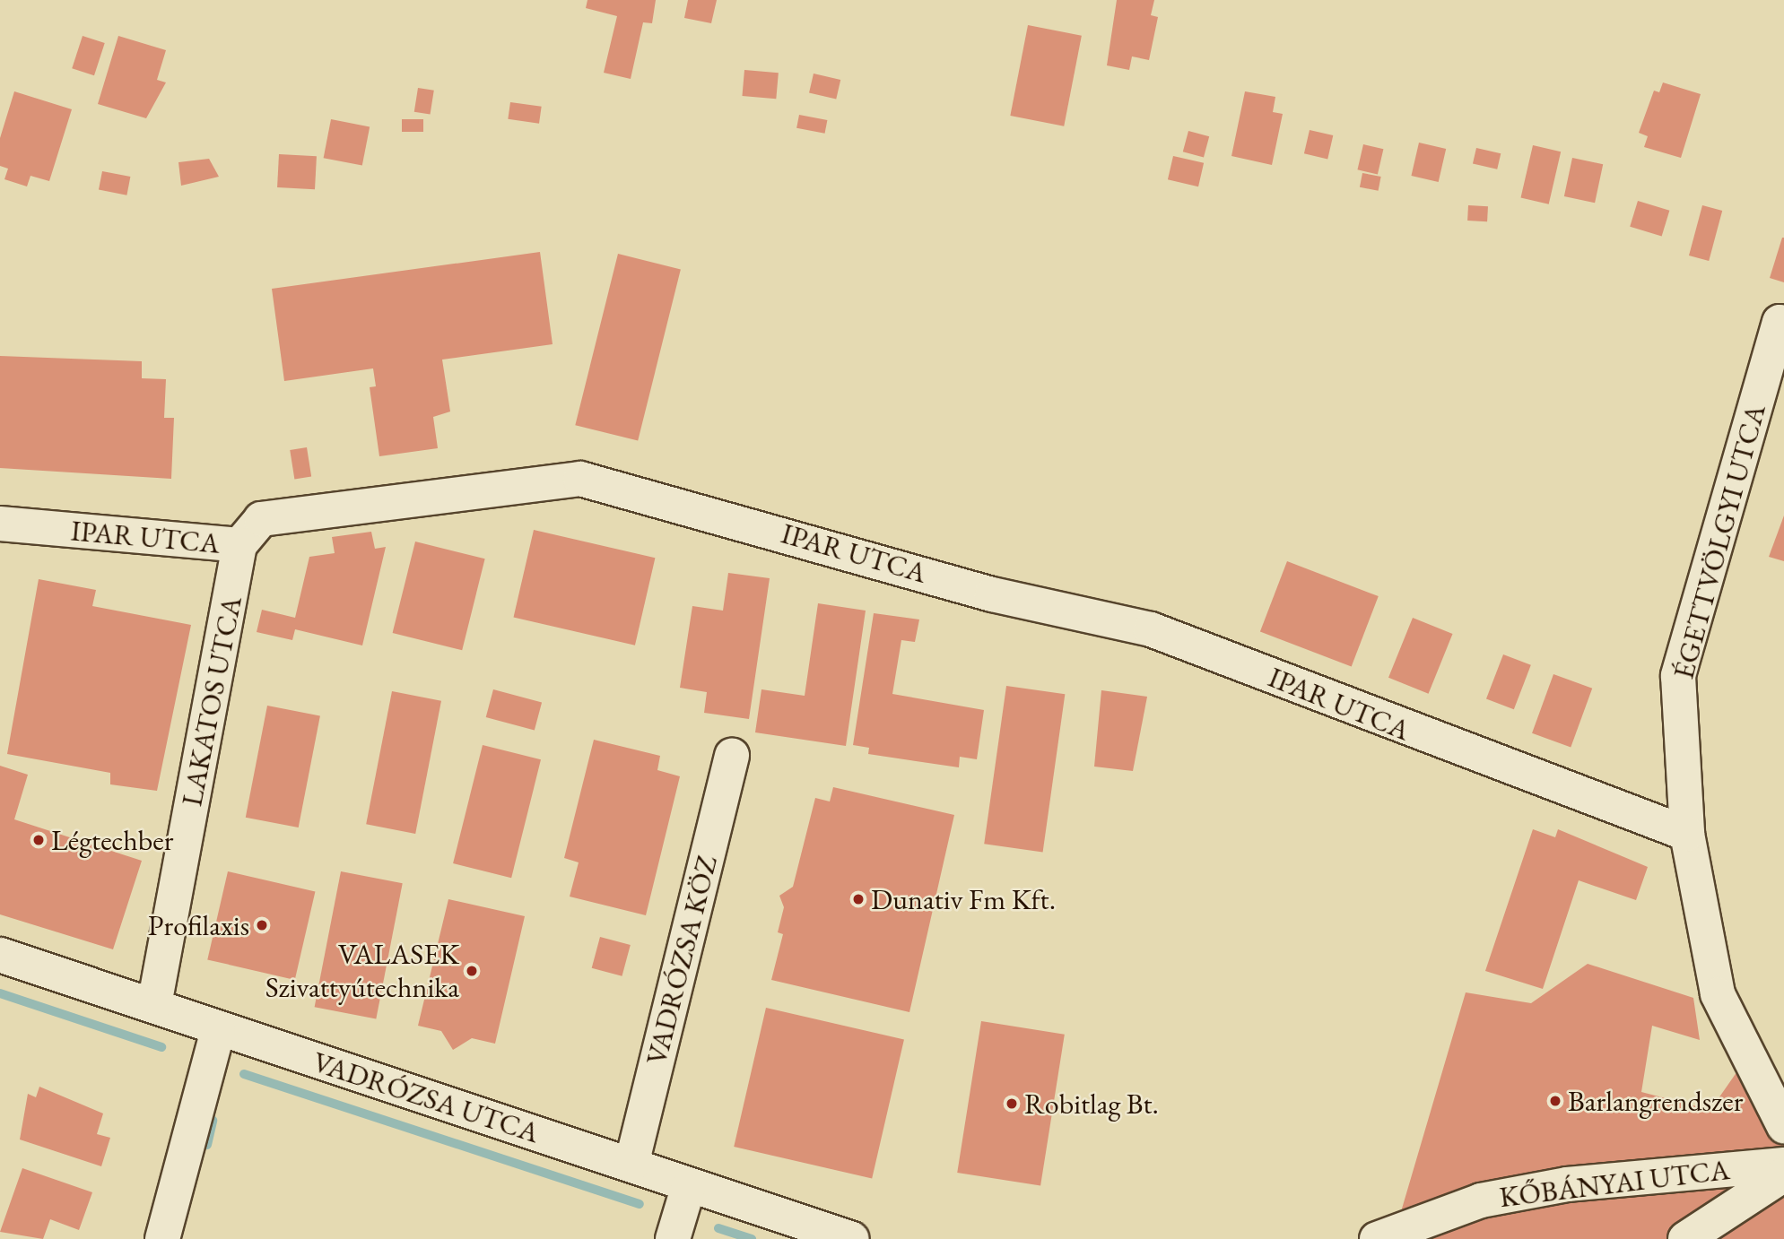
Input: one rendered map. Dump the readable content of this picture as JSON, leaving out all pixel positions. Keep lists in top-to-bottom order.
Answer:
{
  "streets": {
    "street": [
      "IPAR UTCA",
      "ÉGETTVÖLGYI UTCA",
      "LAKATOS UTCA",
      "VADRÓZSA KÖZ",
      "VADRÓZSA UTCA",
      "KŐBÁNYAI UTCA"
    ]
  },
  "crossings": [
    ["IPAR UTCA", "ÉGETTVÖLGYI UTCA"],
    ["IPAR UTCA", "LAKATOS UTCA"],
    ["LAKATOS UTCA", "VADRÓZSA UTCA"],
    ["VADRÓZSA KÖZ", "VADRÓZSA UTCA"]
  ],
  "places": [
    "Légtechber",
    "Dunativ Fm Kft.",
    "Profilaxis",
    "VALASEK Szivattyútechnika",
    "Barlangrendszer",
    "Robitlag Bt."
  ]
}
